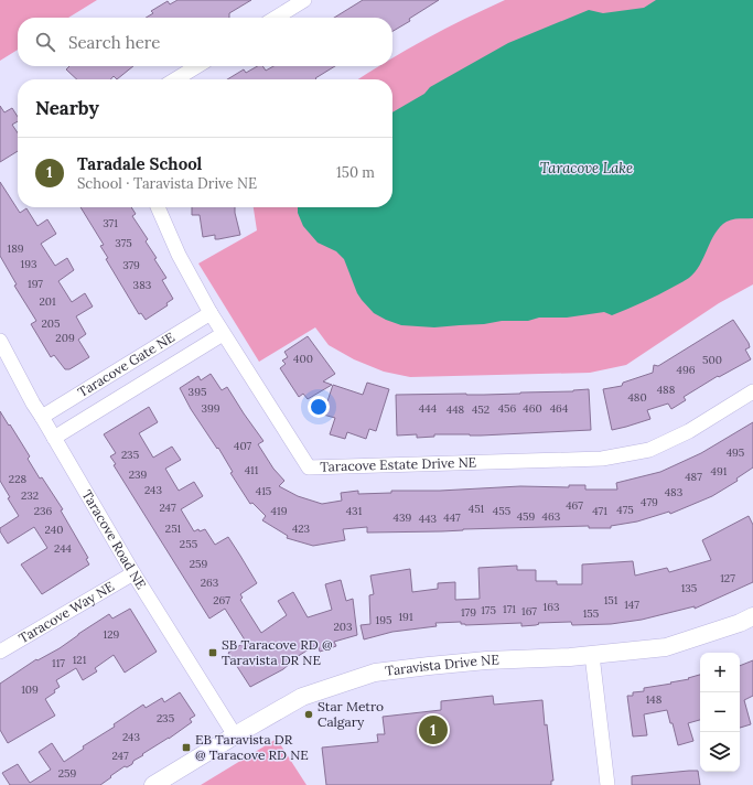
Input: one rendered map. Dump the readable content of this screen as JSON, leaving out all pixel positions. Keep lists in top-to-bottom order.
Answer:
{
  "streets": {
    "street": [
      "Taracove Gate NE",
      "Taracove Estate Drive NE",
      "Taracove Road NE",
      "Taracove Way NE",
      "Taravista Drive NE"
    ]
  },
  "crossings": [
    ["Taracove Gate NE", "Taracove Estate Drive NE"],
    ["Taracove Gate NE", "Taracove Road NE"],
    ["Taracove Road NE", "Taracove Way NE"],
    ["Taracove Road NE", "Taravista Drive NE"]
  ],
  "water": ["Taracove Lake"],
  "places": {
    "transit": ["SB Taracove RD @ Taravista DR NE", "EB Taravista DR @ Taracove RD NE"],
    "other": ["Star Metro Calgary"]
  },
  "house_numbers": [
    "371",
    "375",
    "189",
    "193",
    "379",
    "197",
    "383",
    "201",
    "205",
    "209",
    "400",
    "500",
    "496",
    "488",
    "395",
    "480",
    "399",
    "444",
    "456",
    "460",
    "464",
    "448",
    "452",
    "407",
    "495",
    "235",
    "411",
    "491",
    "239",
    "487",
    "228",
    "243",
    "415",
    "483",
    "232",
    "479",
    "467",
    "247",
    "451",
    "475",
    "236",
    "419",
    "431",
    "455",
    "471",
    "459",
    "463",
    "439",
    "447",
    "443",
    "251",
    "423",
    "240",
    "255",
    "244",
    "259",
    "127",
    "263",
    "135",
    "267",
    "151",
    "147",
    "163",
    "171",
    "175",
    "167",
    "179",
    "155",
    "191",
    "195",
    "203",
    "129",
    "121",
    "117",
    "109",
    "148",
    "235",
    "243",
    "247",
    "259"
  ],
  "page": {
    "search": "Search here",
    "heading": "Nearby",
    "list": [
      {
        "mark": "1",
        "name": "Taradale School",
        "note": "School · Taravista Drive NE",
        "value": "150 m"
      }
    ],
    "map_buttons": ["+", "−"],
    "pins": "1"
  }
}
